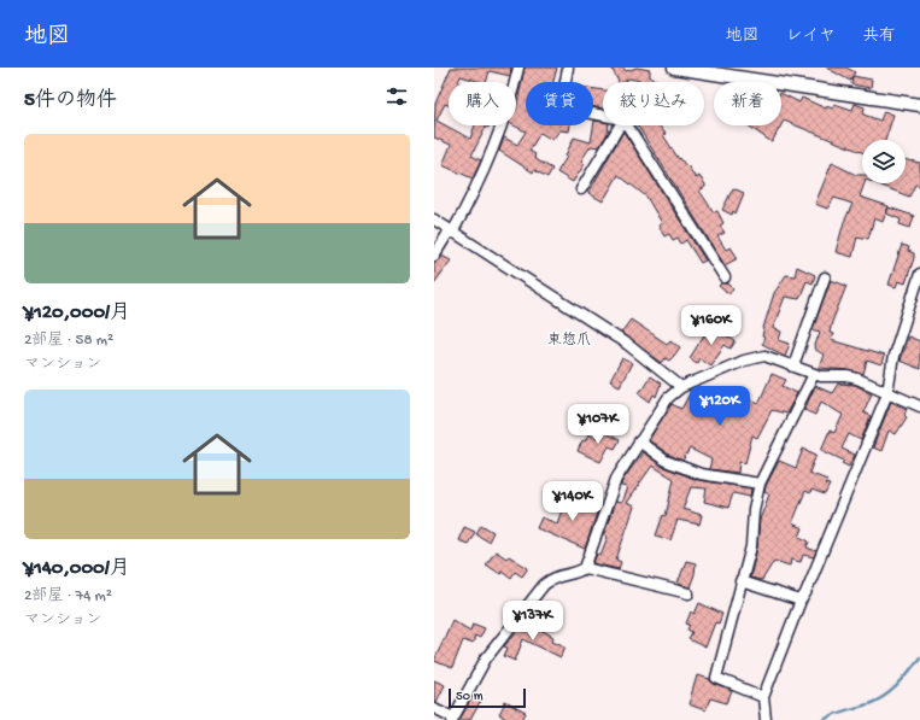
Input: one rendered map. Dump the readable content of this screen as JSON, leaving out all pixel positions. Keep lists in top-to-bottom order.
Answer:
{
  "districts": ["東惣爪"],
  "scale_bar": "50 m",
  "page": {
    "header": "地図",
    "nav": ["地図", "レイヤ", "共有"],
    "heading": "5件の物件",
    "chip": [
      "購入",
      "賃貸",
      "絞り込み",
      "新着"
    ],
    "list": [
      {
        "name": "¥120,000/月",
        "note": "2部屋 · 58 m² · マンション"
      },
      {
        "name": "¥140,000/月",
        "note": "2部屋 · 74 m² · マンション"
      }
    ],
    "price": [
      "¥160K",
      "¥120K",
      "¥107K",
      "¥140K",
      "¥137K"
    ],
    "scale": "50 m"
  }
}
